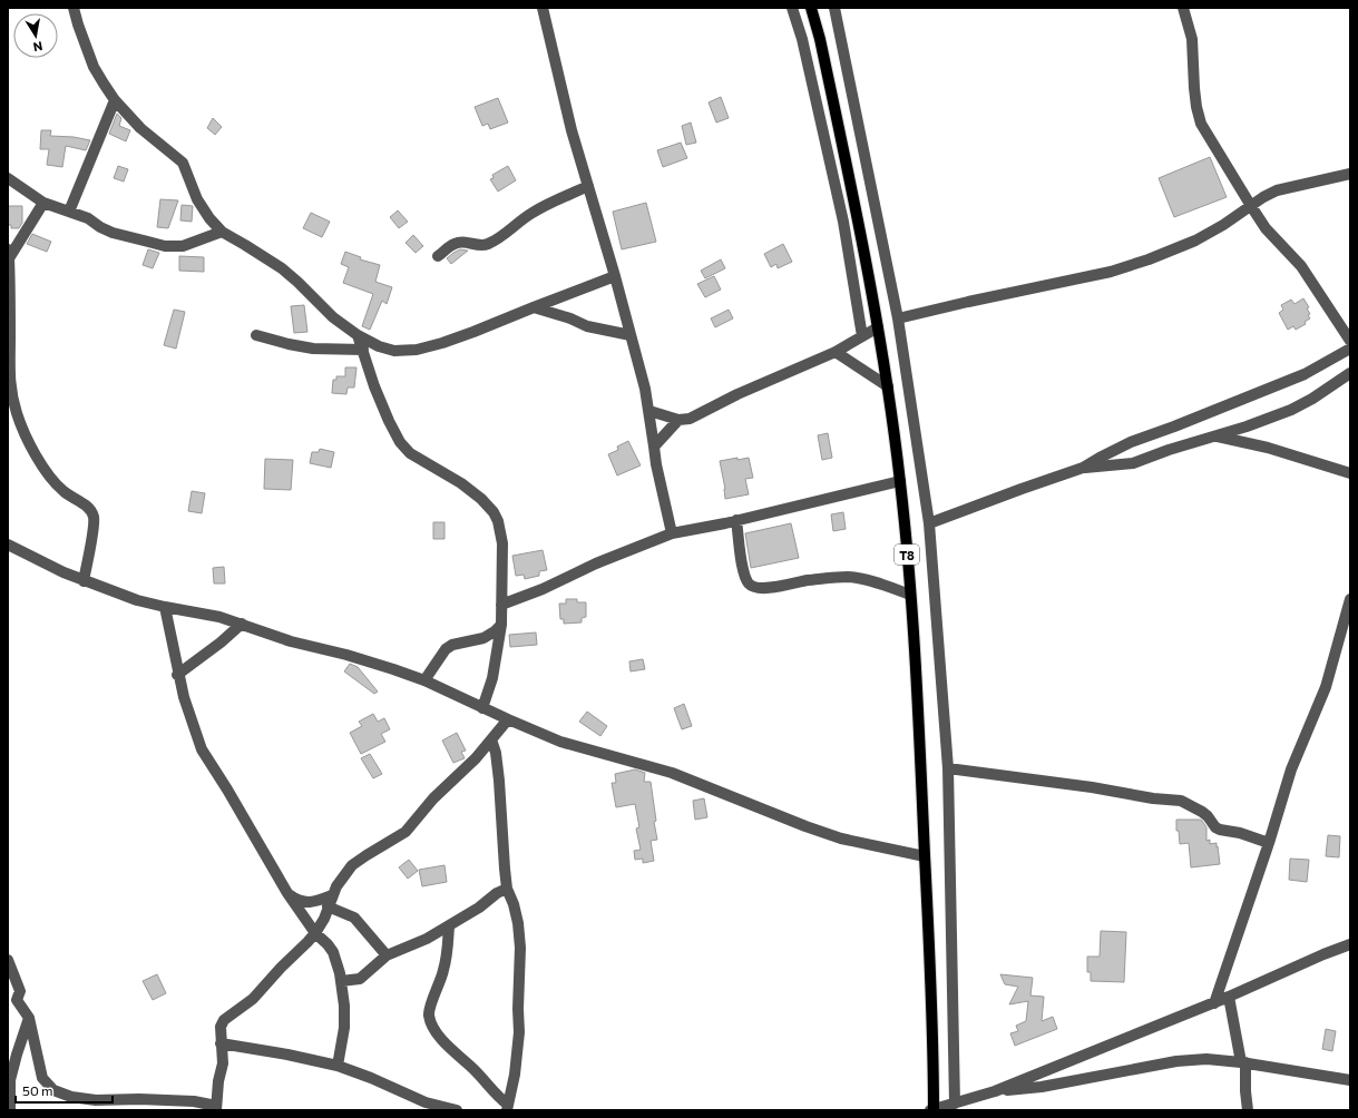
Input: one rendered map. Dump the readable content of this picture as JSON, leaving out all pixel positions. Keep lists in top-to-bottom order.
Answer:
{
  "streets": {
    "main road": ["T8"]
  },
  "scale_bar": "50 m",
  "north": "bottom"
}
